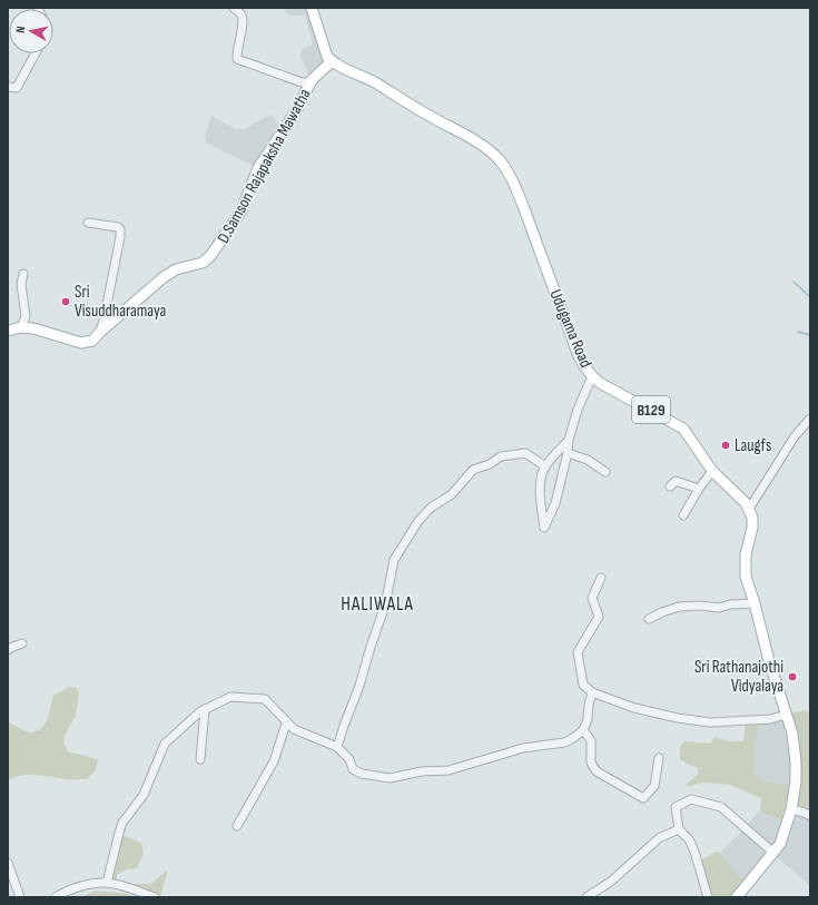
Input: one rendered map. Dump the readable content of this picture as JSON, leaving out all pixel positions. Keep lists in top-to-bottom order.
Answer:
{
  "streets": {
    "main road": ["D.Samson Rajapaksha Mawatha", "Udugama Road", "B129"]
  },
  "crossings": [
    ["D.Samson Rajapaksha Mawatha", "Udugama Road"]
  ],
  "districts": ["HALIWALA"],
  "places": ["Sri Visuddharamaya", "Laugfs", "Sri Rathanajothi Vidyalaya"],
  "north": "left"
}
